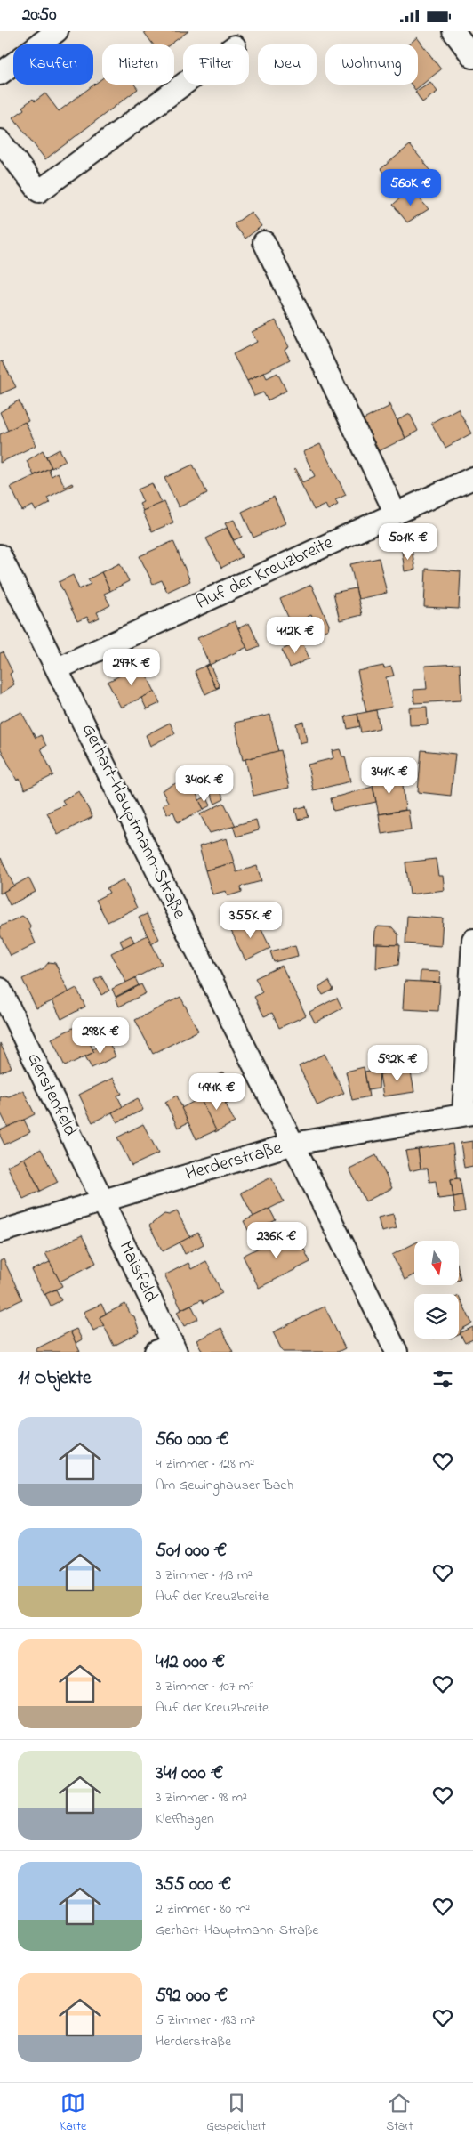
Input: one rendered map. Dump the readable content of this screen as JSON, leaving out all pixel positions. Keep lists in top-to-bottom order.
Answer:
{
  "streets": {
    "street": [
      "Auf der Kreuzbreite",
      "Gerhart-Hauptmann-Straße",
      "Gerstenfeld",
      "Herderstraße",
      "Maisfeld"
    ]
  },
  "crossings": [
    ["Auf der Kreuzbreite", "Gerhart-Hauptmann-Straße"],
    ["Gerhart-Hauptmann-Straße", "Herderstraße"],
    ["Gerstenfeld", "Herderstraße"],
    ["Gerstenfeld", "Maisfeld"],
    ["Herderstraße", "Maisfeld"]
  ],
  "north": "bottom",
  "page": {
    "status": "20:50",
    "chip": [
      "Kaufen",
      "Mieten",
      "Filter",
      "Neu",
      "Wohnung"
    ],
    "price": [
      "560K €",
      "501K €",
      "412K €",
      "297K €",
      "341K €",
      "340K €",
      "355K €",
      "298K €",
      "592K €",
      "494K €",
      "236K €"
    ],
    "heading": "11 Objekte",
    "list": [
      {
        "name": "560 000 €",
        "note": "4 Zimmer · 128 m² · Am Gewinghauser Bach"
      },
      {
        "name": "501 000 €",
        "note": "3 Zimmer · 113 m² · Auf der Kreuzbreite"
      },
      {
        "name": "412 000 €",
        "note": "3 Zimmer · 107 m² · Auf der Kreuzbreite"
      },
      {
        "name": "341 000 €",
        "note": "3 Zimmer · 98 m² · Kleffhagen"
      },
      {
        "name": "355 000 €",
        "note": "2 Zimmer · 80 m² · Gerhart-Hauptmann-Straße"
      },
      {
        "name": "592 000 €",
        "note": "5 Zimmer · 183 m² · Herderstraße"
      }
    ],
    "tabs": ["Karte", "Gespeichert", "Start"]
  }
}
